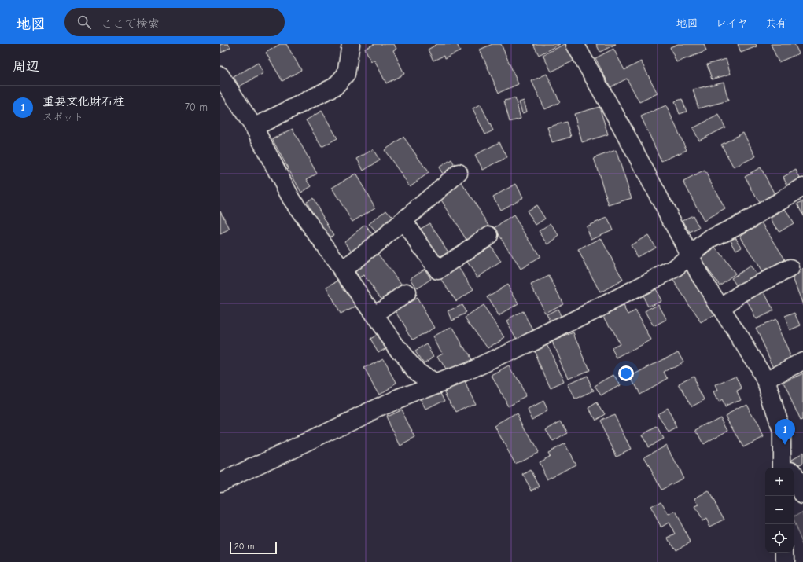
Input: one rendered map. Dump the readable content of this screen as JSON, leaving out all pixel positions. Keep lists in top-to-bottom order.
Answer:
{
  "scale_bar": "20 m",
  "page": {
    "header": "地図",
    "search": "ここで検索",
    "nav": ["地図", "レイヤ", "共有"],
    "heading": "周辺",
    "list": [
      {
        "mark": "1",
        "name": "重要文化財石柱",
        "note": "スポット",
        "value": "70 m"
      }
    ],
    "pins": "1",
    "map_buttons": ["+", "−"],
    "scale": "20 m"
  }
}
